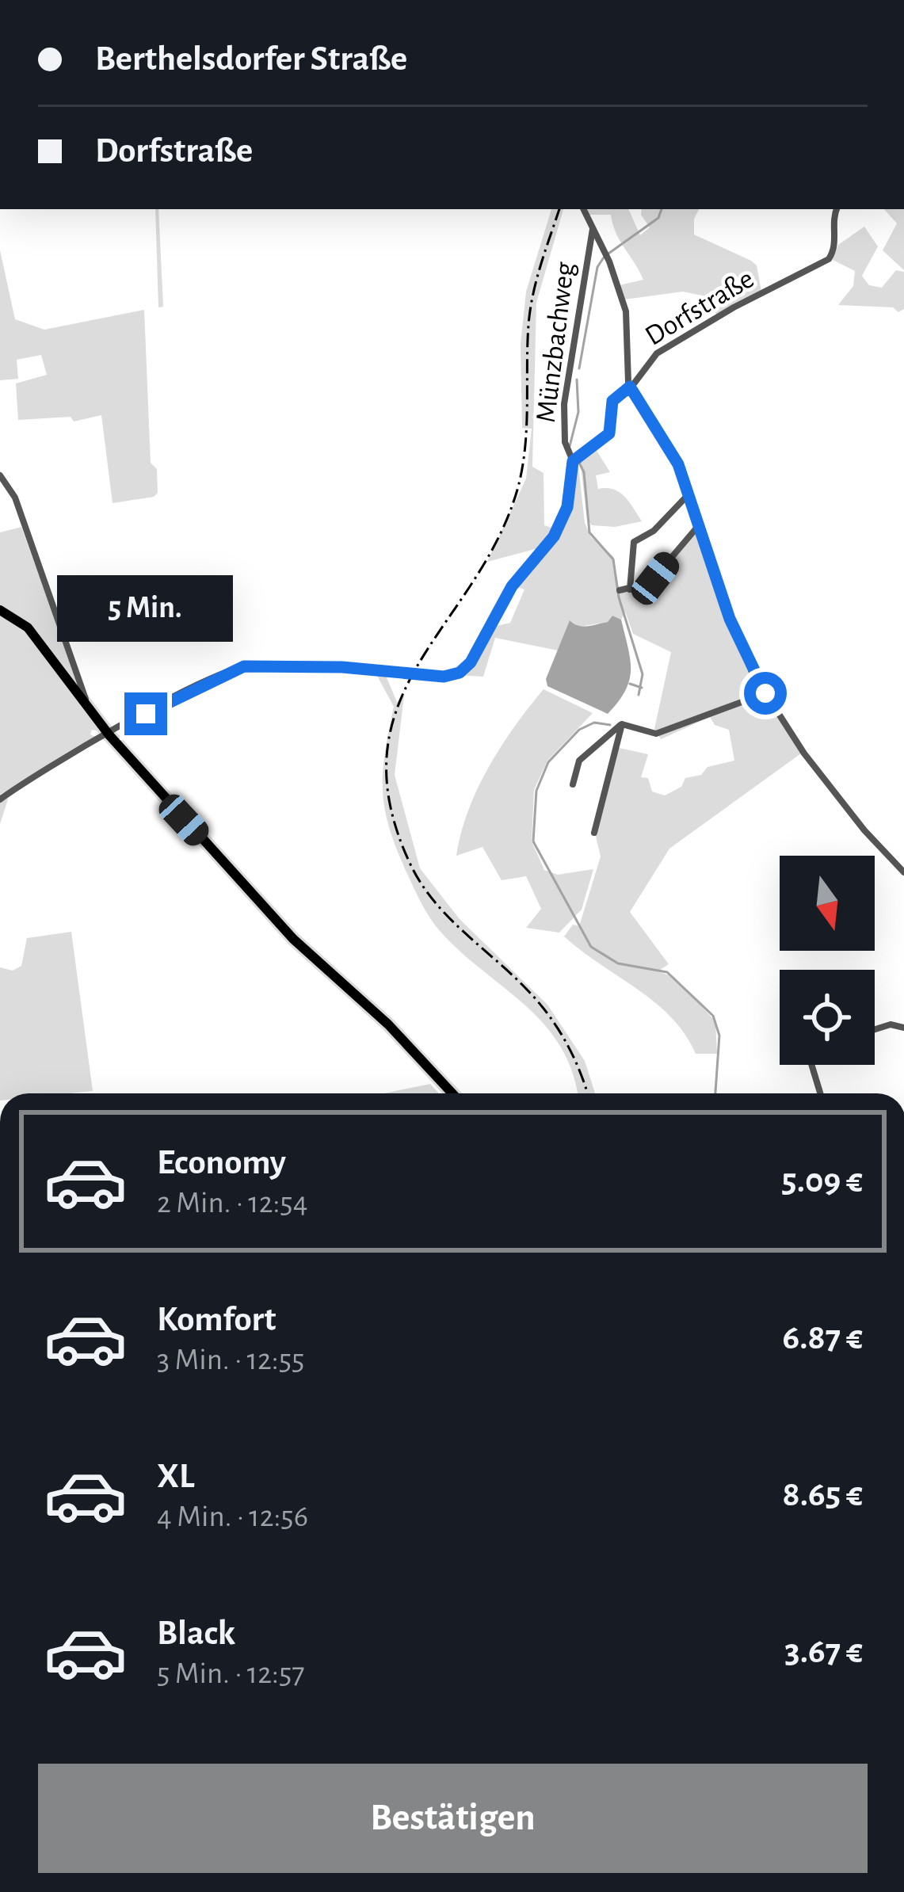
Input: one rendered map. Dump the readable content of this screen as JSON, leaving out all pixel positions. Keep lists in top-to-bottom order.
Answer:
{
  "streets": {
    "street": ["Dorfstraße", "Münzbachweg"]
  },
  "crossings": [
    ["Dorfstraße", "Münzbachweg"]
  ],
  "north": "bottom",
  "page": {
    "banner": ["Berthelsdorfer Straße", "Dorfstraße"],
    "bubble": "5 Min.",
    "list": [
      {
        "name": "Economy",
        "note": "2 Min. · 12:54",
        "value": "5.09 €"
      },
      {
        "name": "Komfort",
        "note": "3 Min. · 12:55",
        "value": "6.87 €"
      },
      {
        "name": "XL",
        "note": "4 Min. · 12:56",
        "value": "8.65 €"
      },
      {
        "name": "Black",
        "note": "5 Min. · 12:57",
        "value": "3.67 €"
      }
    ],
    "buttons": "Bestätigen"
  }
}
